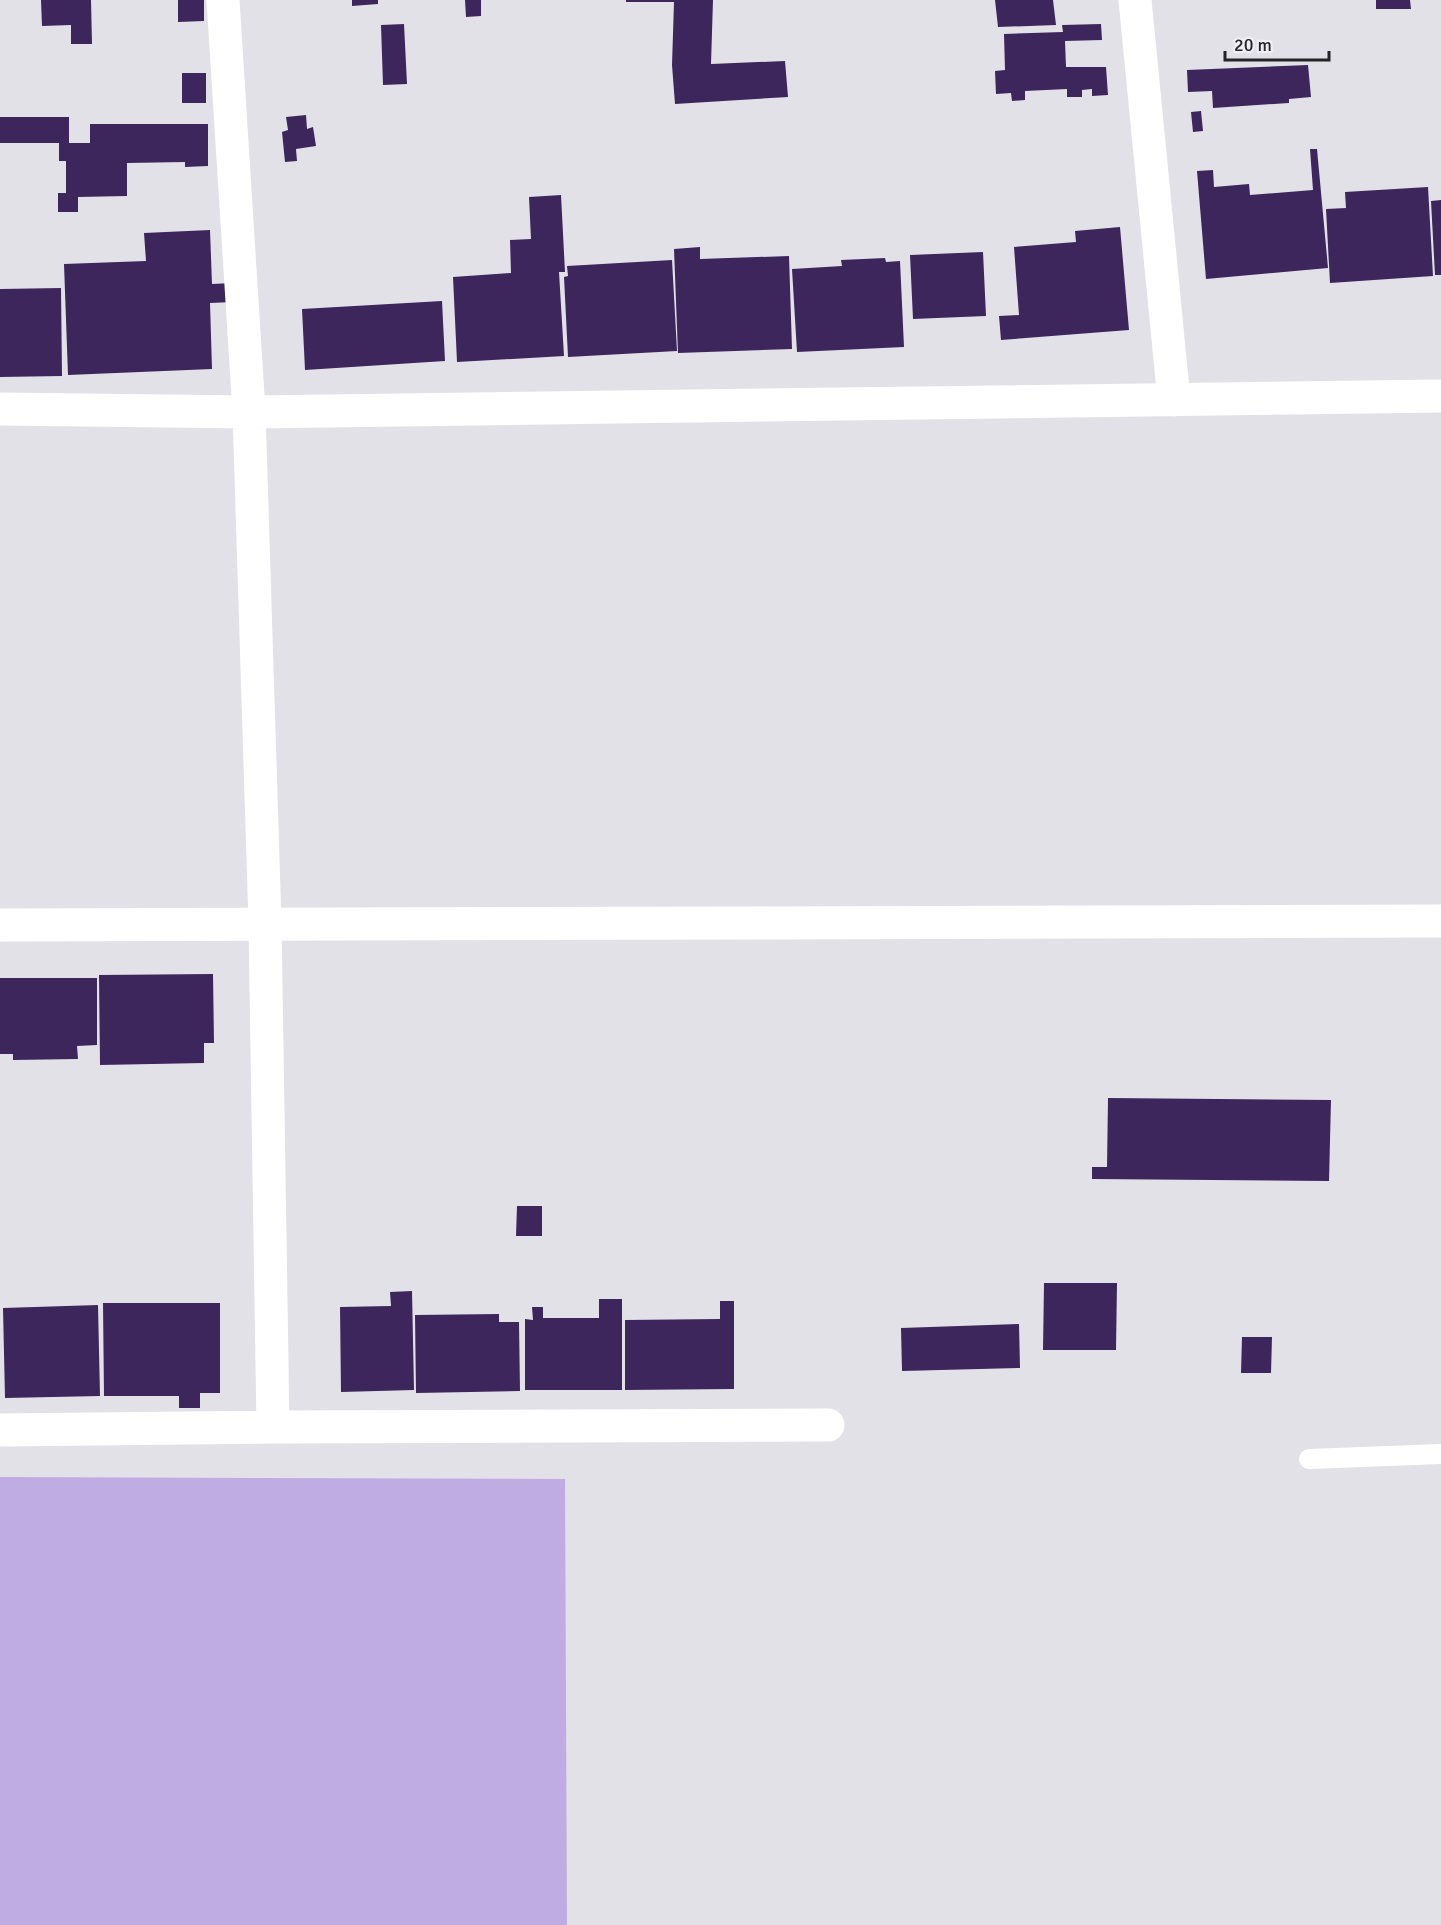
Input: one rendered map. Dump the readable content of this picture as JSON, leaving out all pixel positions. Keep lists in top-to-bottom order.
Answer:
{
  "scale_bar": "20 m"
}
